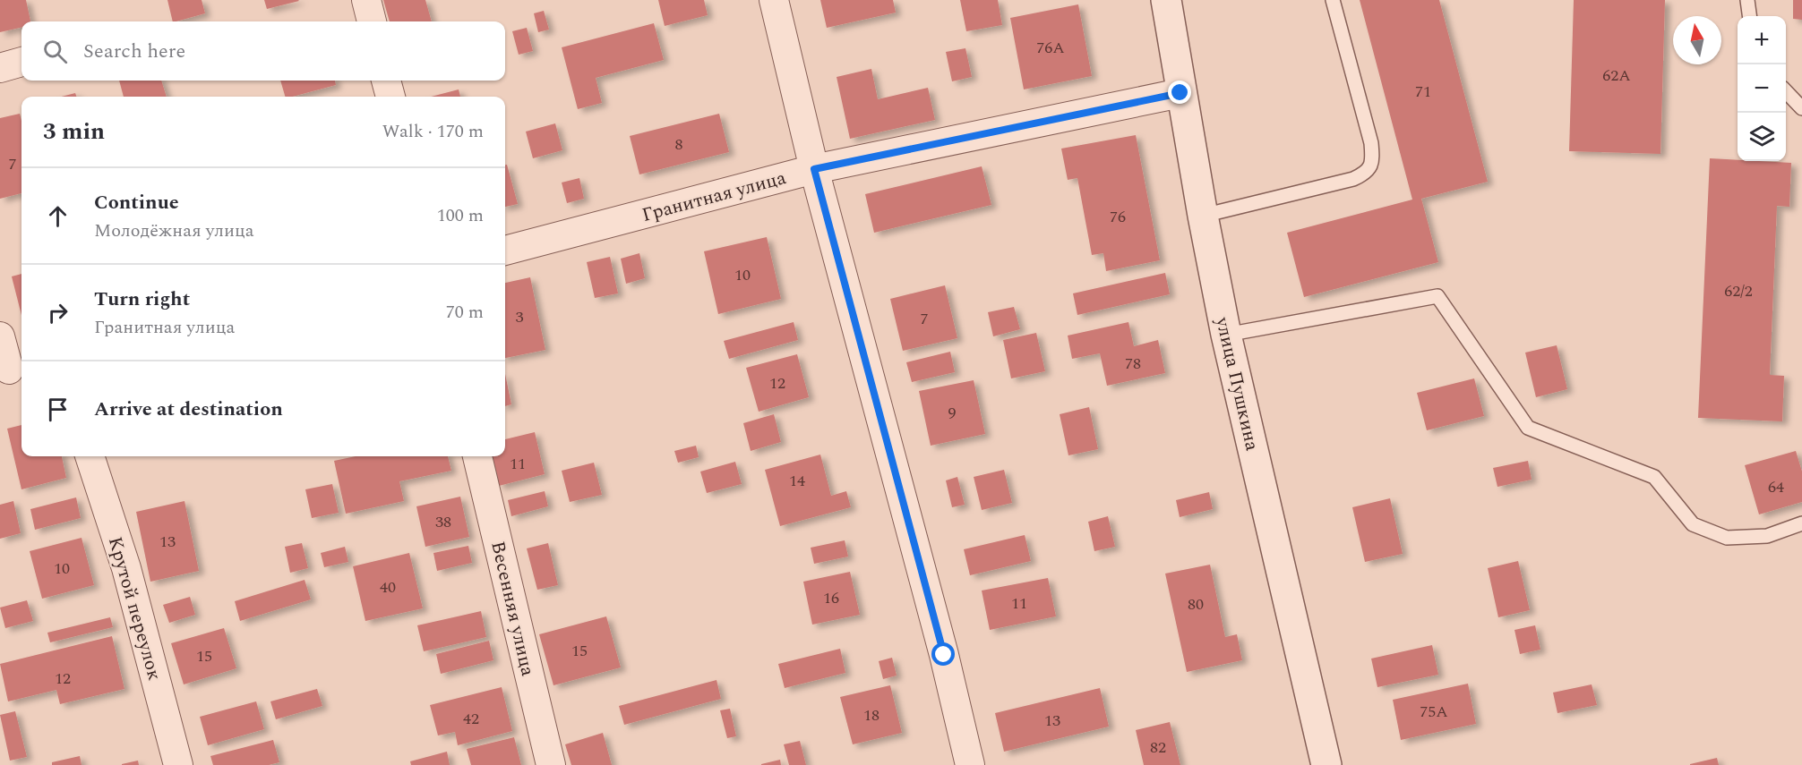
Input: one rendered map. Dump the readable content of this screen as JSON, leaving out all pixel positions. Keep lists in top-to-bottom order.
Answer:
{
  "streets": {
    "street": [
      "Гранитная улица",
      "улица Пушкина",
      "Крутой переулок",
      "Весенняя улица"
    ]
  },
  "crossings": [
    ["Гранитная улица", "улица Пушкина"]
  ],
  "house_numbers": [
    "76А",
    "62А",
    "71",
    "8",
    "7",
    "76",
    "10",
    "62/2",
    "3",
    "7",
    "78",
    "12",
    "9",
    "11",
    "14",
    "64",
    "38",
    "13",
    "10",
    "40",
    "16",
    "11",
    "80",
    "15",
    "15",
    "12",
    "75А",
    "18",
    "42",
    "13",
    "82"
  ],
  "north": "top",
  "page": {
    "map_buttons": ["+", "−"],
    "search": "Search here",
    "heading": ["3 min", "Walk · 170 m"],
    "list": [
      ["Continue", "Молодёжная улица", "100 m"],
      ["Turn right", "Гранитная улица", "70 m"],
      "Arrive at destination"
    ]
  }
}
